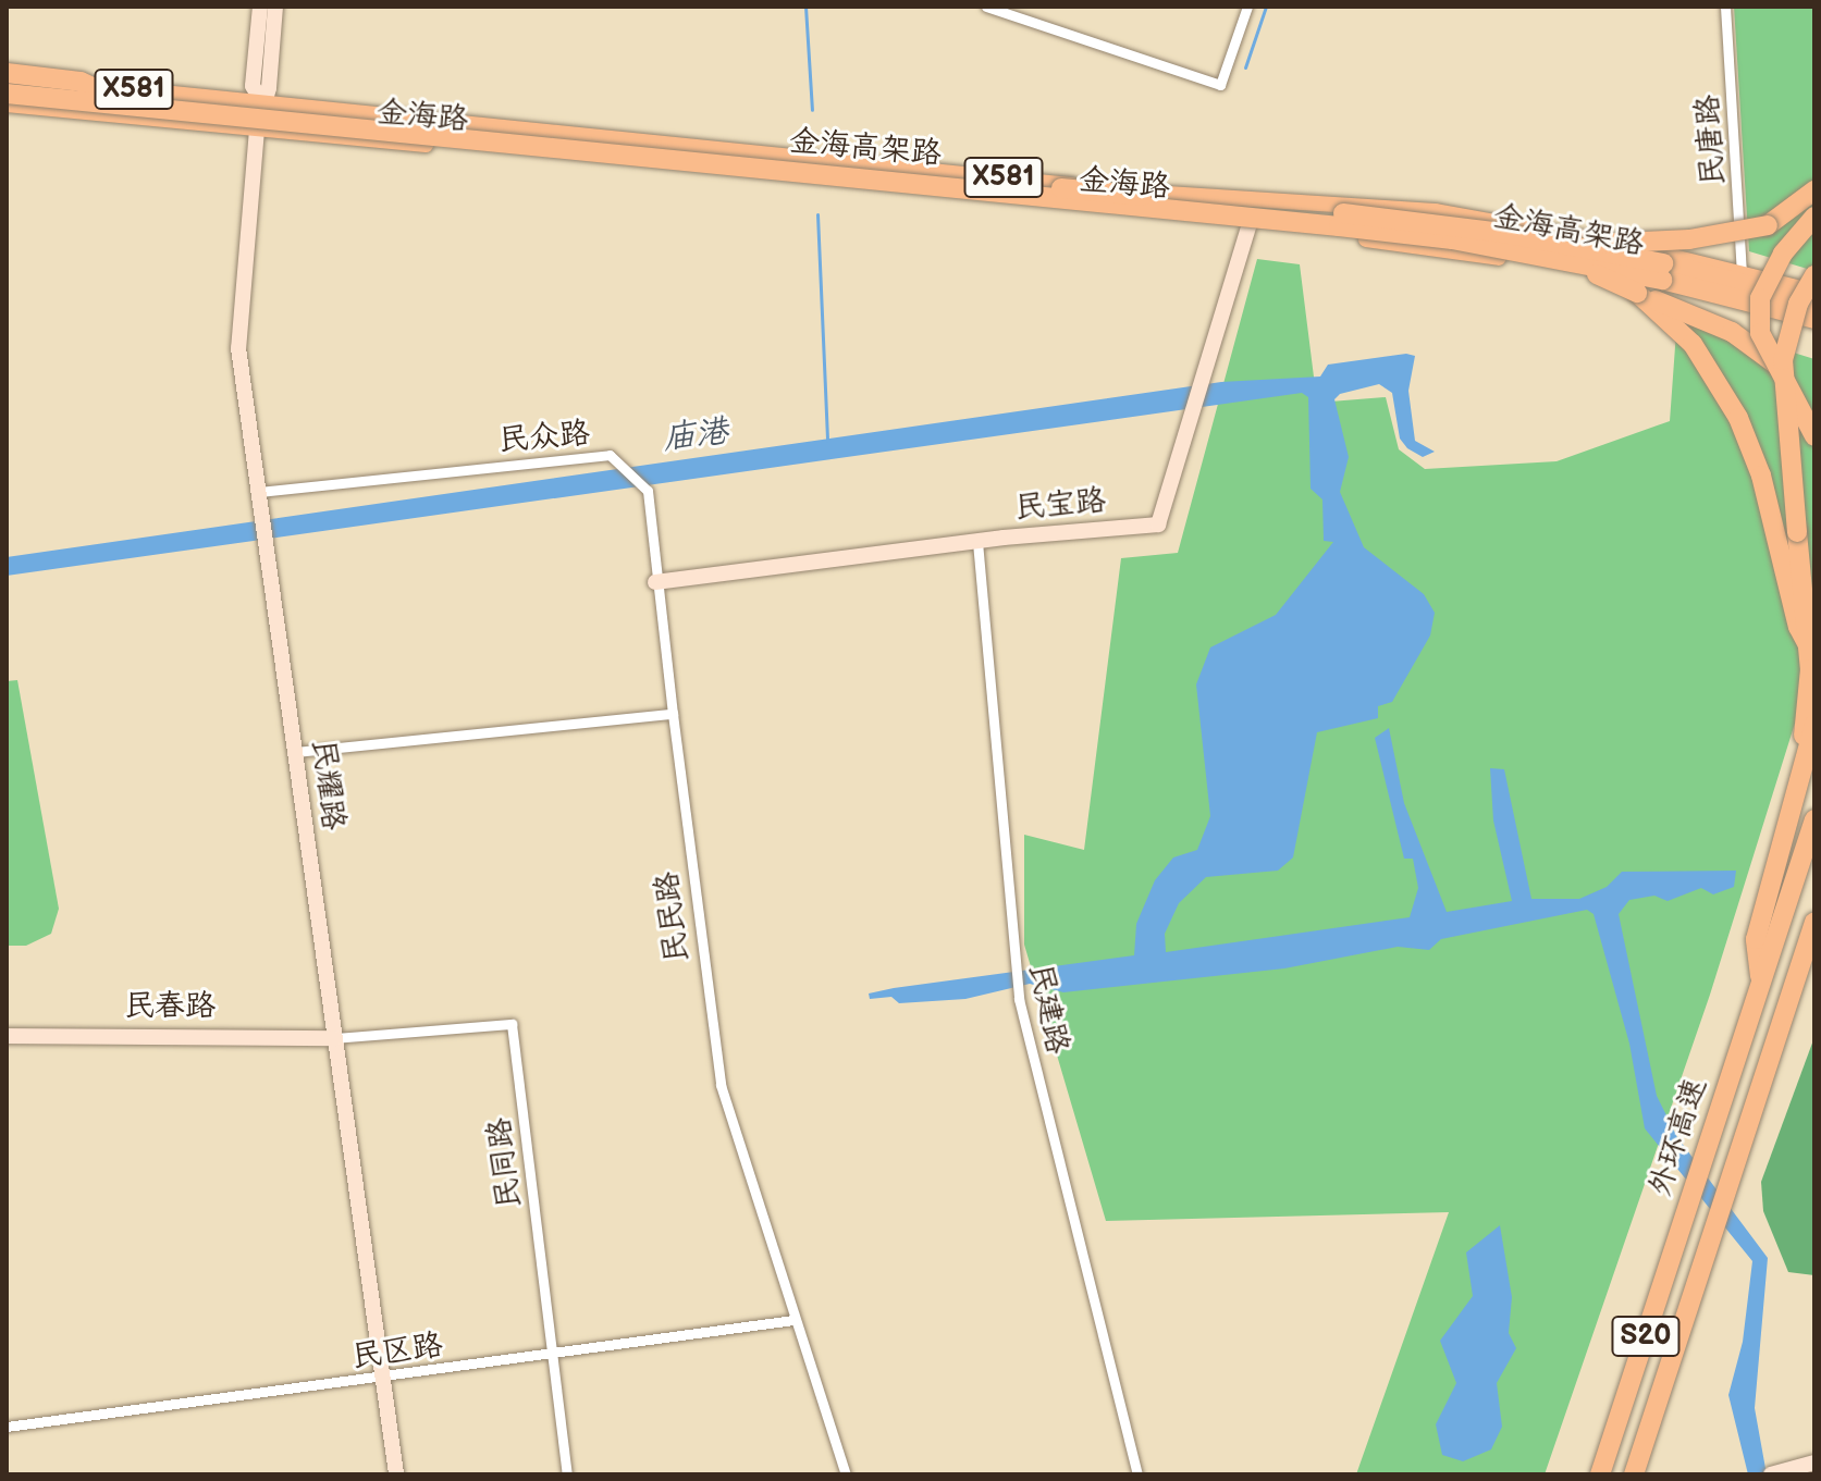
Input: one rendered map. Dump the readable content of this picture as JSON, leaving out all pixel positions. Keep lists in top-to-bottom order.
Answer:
{
  "streets": {
    "highway": ["金海高架路", "外环高速", "S20"],
    "main road": ["X581", "金海路"],
    "street": [
      "民唐路",
      "民众路",
      "民宝路",
      "民耀路",
      "民民路",
      "民春路",
      "民建路",
      "民同路",
      "民区路"
    ]
  },
  "crossings": [
    ["金海路", "民唐路"],
    ["金海路", "金海高架路"],
    ["金海路", "民宝路"],
    ["金海路", "民耀路"],
    ["民众路", "民宝路"],
    ["民众路", "民耀路"],
    ["民众路", "民民路"],
    ["民宝路", "民建路"],
    ["民耀路", "民春路"],
    ["民耀路", "民同路"],
    ["民耀路", "民区路"],
    ["民民路", "民区路"],
    ["民春路", "民同路"],
    ["民同路", "民区路"]
  ],
  "water": ["庙港"]
}
